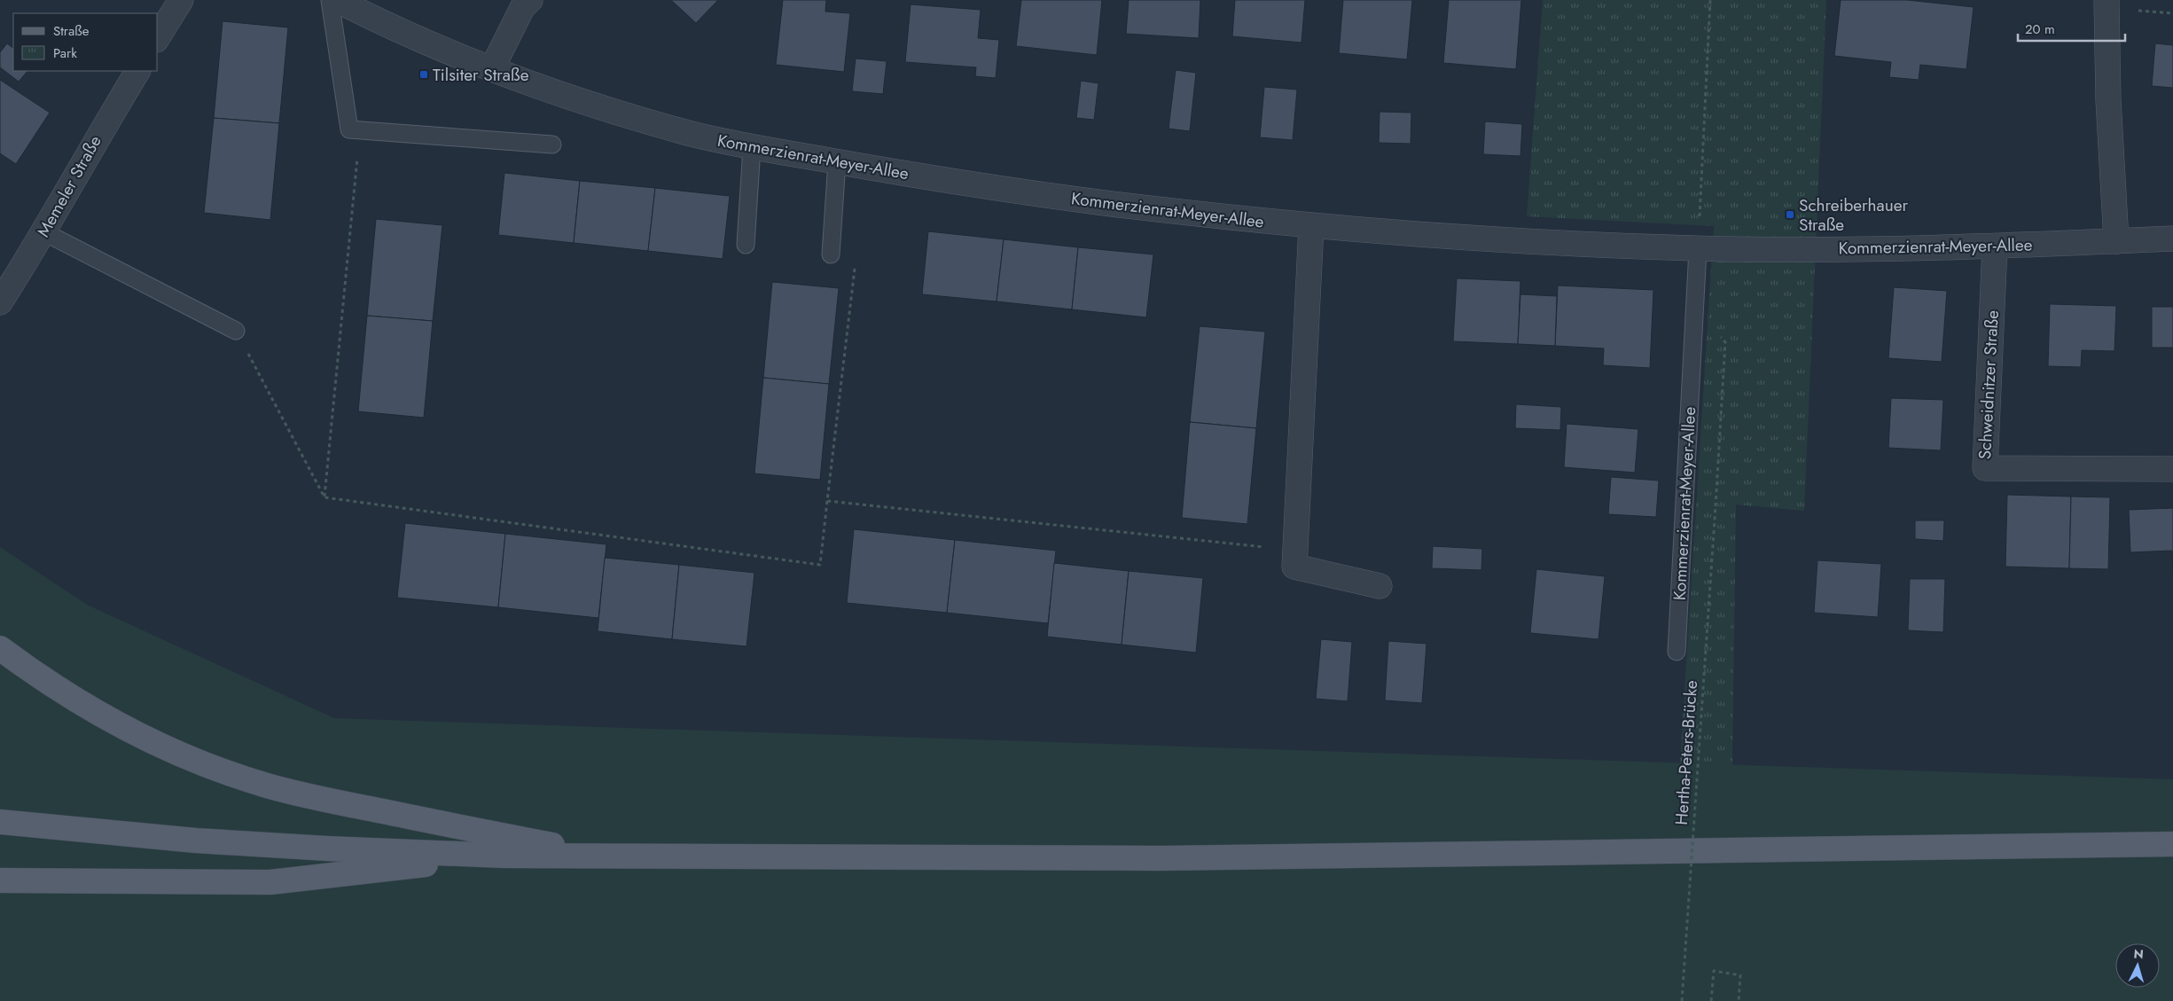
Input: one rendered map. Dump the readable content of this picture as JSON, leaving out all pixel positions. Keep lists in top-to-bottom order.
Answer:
{
  "streets": {
    "street": ["Kommerzienrat-Meyer-Allee", "Memeler Straße", "Schweidnitzer Straße"],
    "path": ["Hertha-Peters-Brücke"]
  },
  "crossings": [
    ["Kommerzienrat-Meyer-Allee", "Schweidnitzer Straße"]
  ],
  "places": {
    "transit": ["Tilsiter Straße", "Schreiberhauer Straße"]
  },
  "legend": ["Straße", "Park"],
  "scale_bar": "20 m",
  "north": "top"
}
